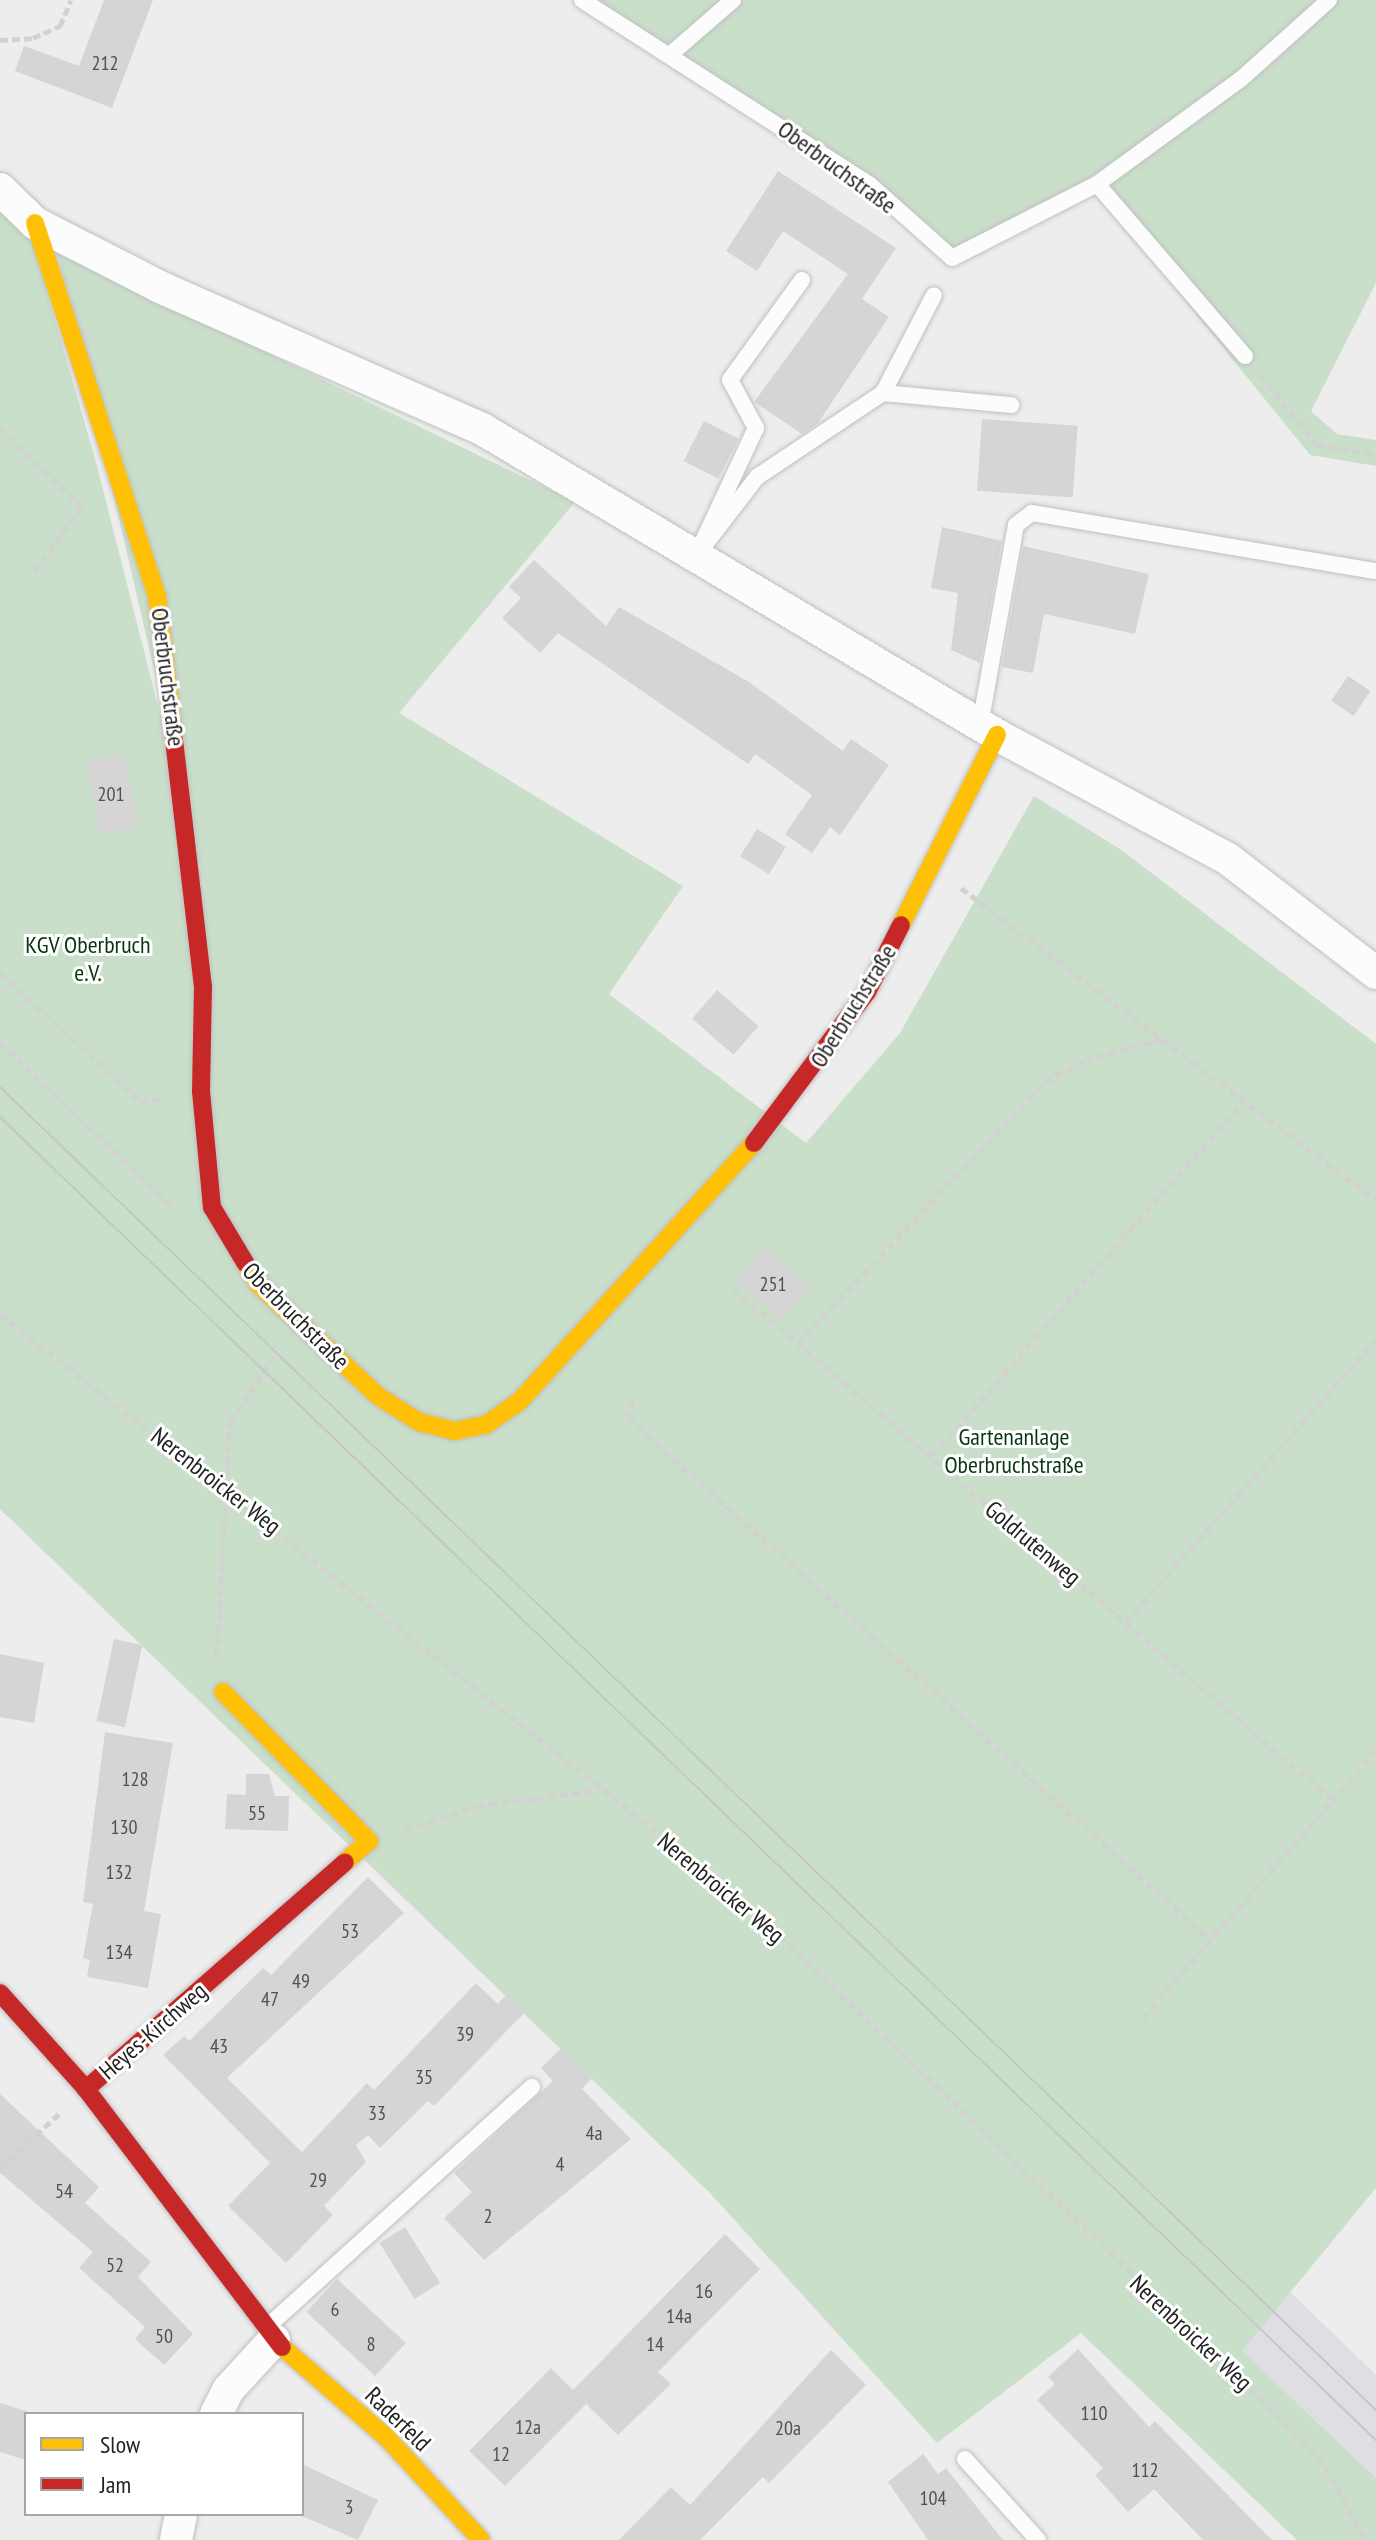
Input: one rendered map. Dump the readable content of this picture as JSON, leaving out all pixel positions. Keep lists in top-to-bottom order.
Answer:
{
  "streets": {
    "street": ["Oberbruchstraße", "Heyes-Kirchweg", "Raderfeld"],
    "path": ["Nerenbroicker Weg", "Goldrutenweg"]
  },
  "crossings": [
    ["Heyes-Kirchweg", "Raderfeld"]
  ],
  "parks": ["KGV Oberbruch e.V.", "Gartenanlage Oberbruchstraße"],
  "house_numbers": [
    "212",
    "201",
    "251",
    "128",
    "55",
    "130",
    "132",
    "53",
    "134",
    "49",
    "47",
    "39",
    "43",
    "35",
    "33",
    "4a",
    "4",
    "29",
    "54",
    "2",
    "52",
    "16",
    "6",
    "14a",
    "50",
    "8",
    "14",
    "110",
    "12a",
    "20a",
    "12",
    "112",
    "104",
    "3"
  ],
  "legend": ["Slow", "Jam"]
}
